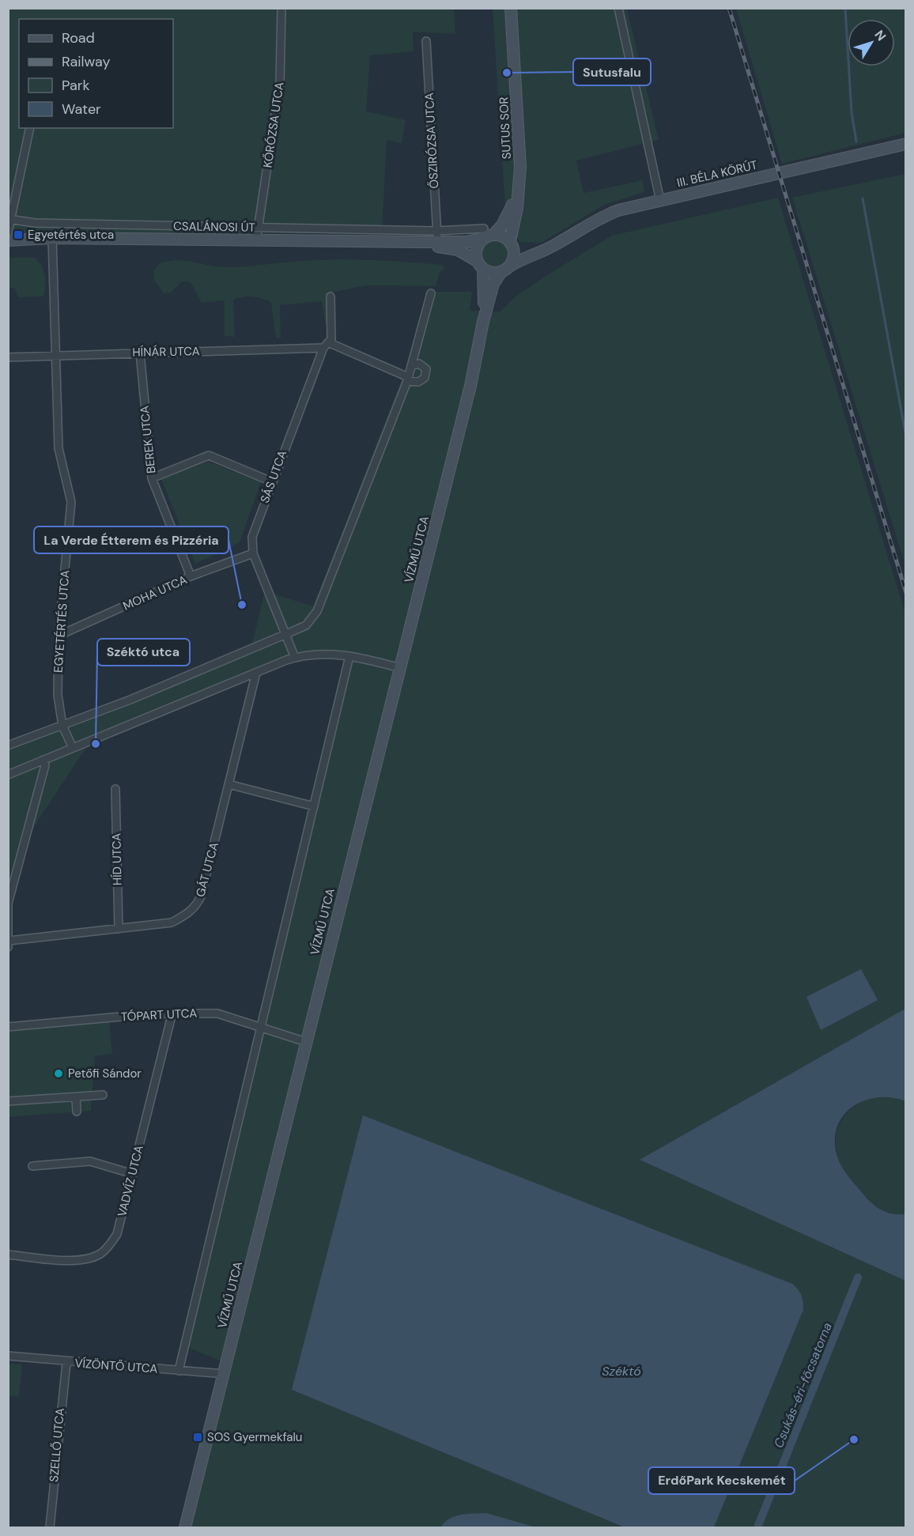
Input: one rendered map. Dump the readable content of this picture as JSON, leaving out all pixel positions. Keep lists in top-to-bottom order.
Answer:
{
  "streets": {
    "main road": [
      "SUTUS SOR",
      "III. BÉLA KÖRÚT",
      "CSALÁNOSI ÚT",
      "VÍZMŰ UTCA"
    ],
    "street": [
      "KŐRÓZSA UTCA",
      "ŐSZIRÓZSA UTCA",
      "HÍNÁR UTCA",
      "BEREK UTCA",
      "SÁS UTCA",
      "MOHA UTCA",
      "EGYETÉRTÉS UTCA",
      "HÍD UTCA",
      "GÁT UTCA",
      "TÓPART UTCA",
      "VADVÍZ UTCA",
      "VÍZÖNTŐ UTCA",
      "SZELLŐ UTCA"
    ]
  },
  "crossings": [
    ["KŐRÓZSA UTCA", "CSALÁNOSI ÚT"],
    ["SUTUS SOR", "III. BÉLA KÖRÚT"],
    ["SUTUS SOR", "CSALÁNOSI ÚT"],
    ["ŐSZIRÓZSA UTCA", "CSALÁNOSI ÚT"],
    ["III. BÉLA KÖRÚT", "CSALÁNOSI ÚT"],
    ["CSALÁNOSI ÚT", "EGYETÉRTÉS UTCA"],
    ["HÍNÁR UTCA", "BEREK UTCA"],
    ["HÍNÁR UTCA", "SÁS UTCA"],
    ["HÍNÁR UTCA", "EGYETÉRTÉS UTCA"],
    ["BEREK UTCA", "MOHA UTCA"],
    ["SÁS UTCA", "MOHA UTCA"],
    ["VÍZMŰ UTCA", "TÓPART UTCA"],
    ["VÍZMŰ UTCA", "VÍZÖNTŐ UTCA"],
    ["MOHA UTCA", "EGYETÉRTÉS UTCA"],
    ["HÍD UTCA", "GÁT UTCA"],
    ["TÓPART UTCA", "VADVÍZ UTCA"],
    ["VÍZÖNTŐ UTCA", "SZELLŐ UTCA"]
  ],
  "water": ["Széktó", "Csukás-éri-főcsatorna"],
  "places": {
    "other": [
      "Sutusfalu",
      "La Verde Étterem és Pizzéria",
      "Széktó utca",
      "Petőfi Sándor",
      "ErdőPark Kecskemét"
    ],
    "transit": ["Egyetértés utca", "SOS Gyermekfalu"]
  },
  "legend": [
    "Road",
    "Railway",
    "Park",
    "Water"
  ],
  "north": "top right"
}
